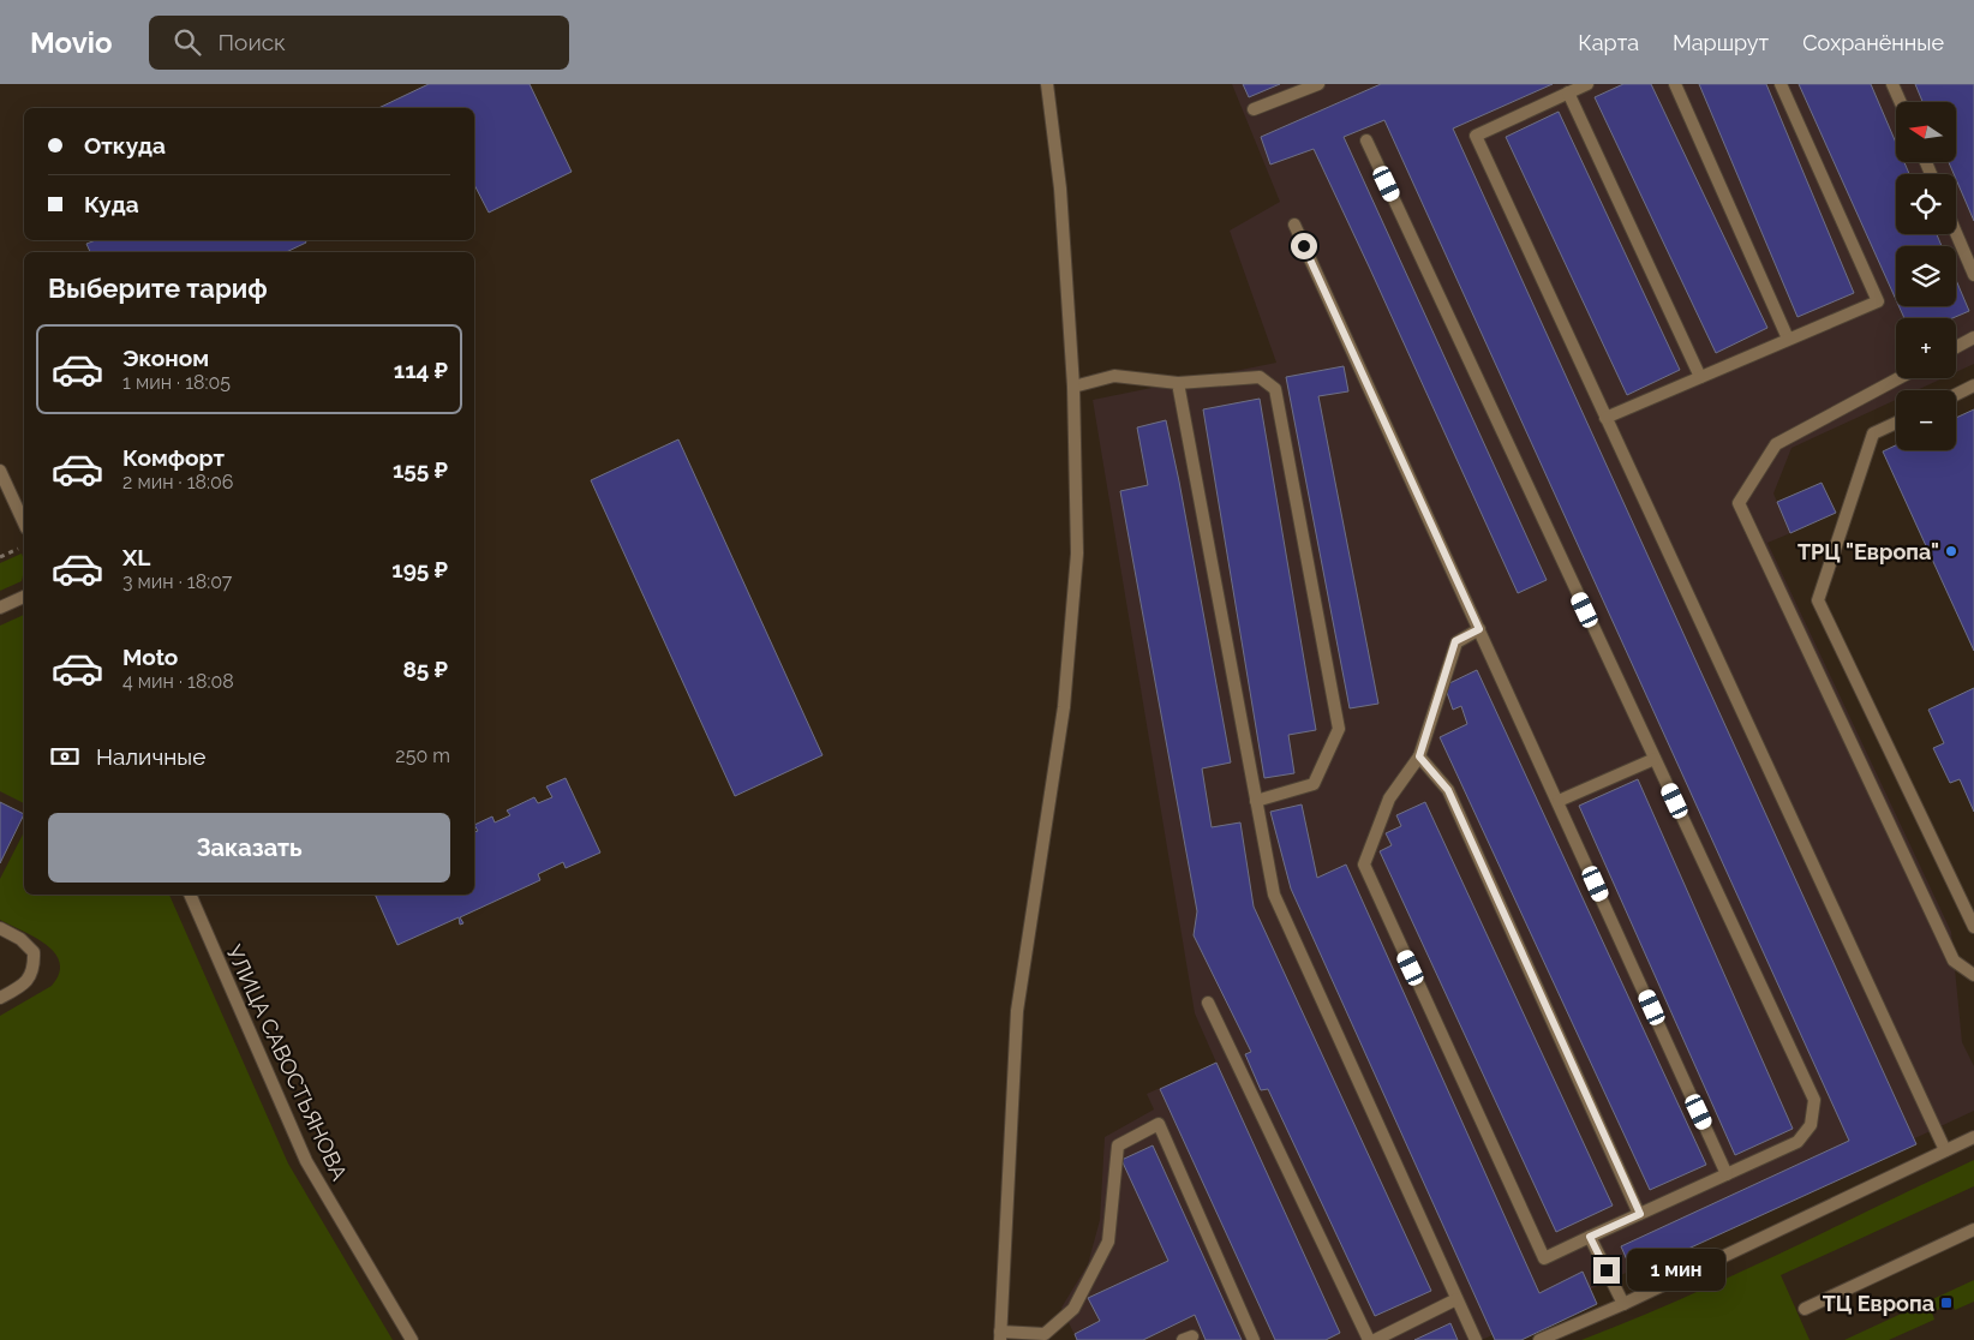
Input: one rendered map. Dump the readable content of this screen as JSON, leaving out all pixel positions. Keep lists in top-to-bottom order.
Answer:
{
  "streets": {
    "street": ["УЛИЦА САВОСТЬЯНОВА"]
  },
  "places": {
    "other": ["ТРЦ \"Европа\""],
    "transit": ["ТЦ Европа"]
  },
  "north": "left",
  "page": {
    "header": "Movio",
    "search": "Поиск",
    "nav": ["Карта", "Маршрут", "Сохранённые"],
    "map_buttons": ["+", "−"],
    "banner": ["Откуда", "Куда"],
    "heading": "Выберите тариф",
    "list": [
      {
        "name": "Эконом",
        "note": "1 мин · 18:05",
        "value": "114 ₽"
      },
      {
        "name": "Комфорт",
        "note": "2 мин · 18:06",
        "value": "155 ₽"
      },
      {
        "name": "XL",
        "note": "3 мин · 18:07",
        "value": "195 ₽"
      },
      {
        "name": "Moto",
        "note": "4 мин · 18:08",
        "value": "85 ₽"
      }
    ],
    "pay": ["Наличные", "250 m"],
    "buttons": "Заказать",
    "bubble": "1 мин"
  }
}
